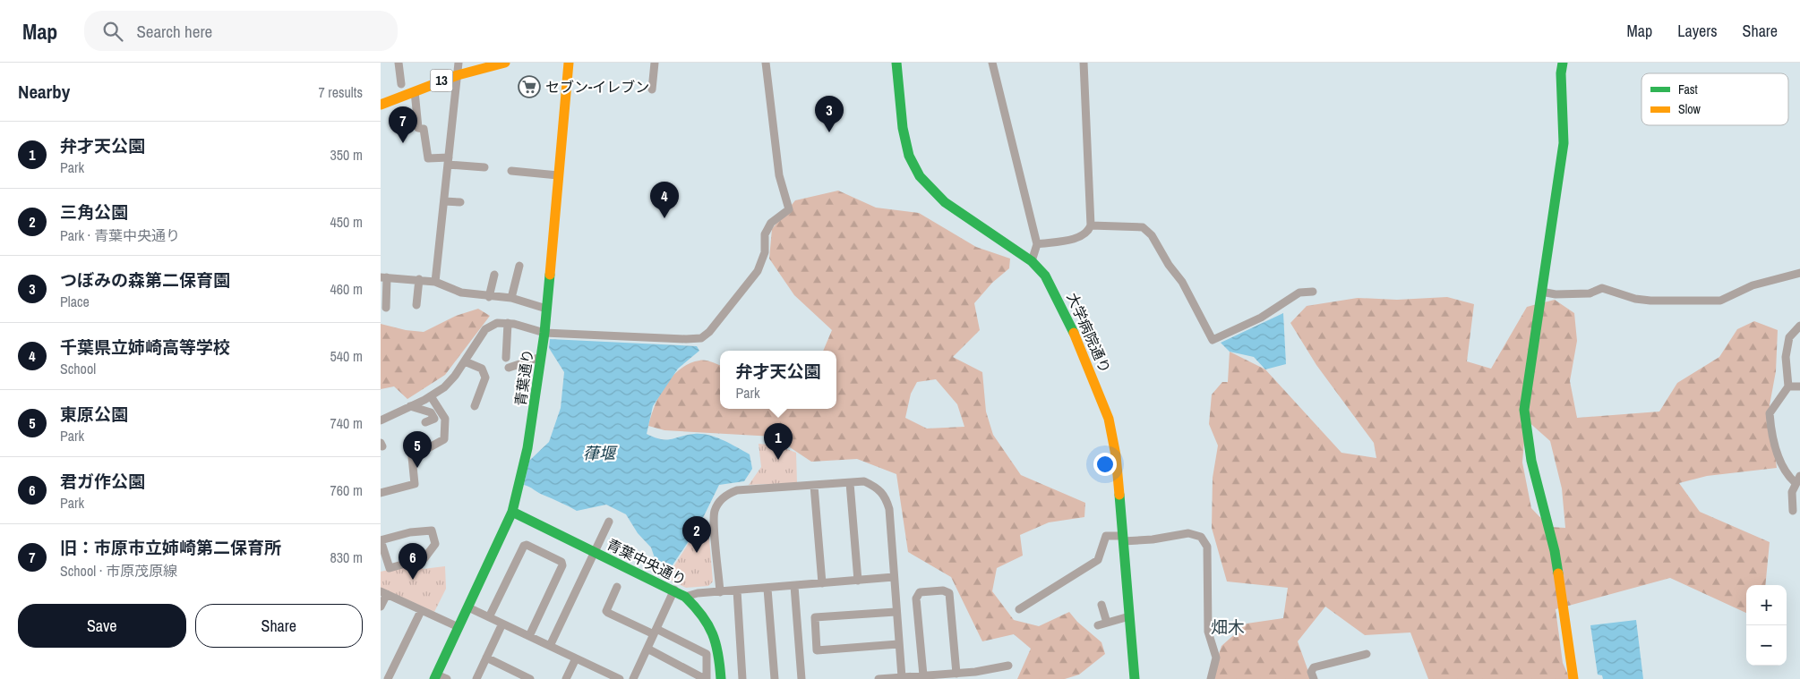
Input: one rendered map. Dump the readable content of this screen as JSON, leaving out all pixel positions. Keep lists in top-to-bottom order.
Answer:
{
  "streets": {
    "street": [
      "13",
      "大学病院通り",
      "青葉通り",
      "青葉中央通り"
    ]
  },
  "crossings": [
    ["青葉通り", "青葉中央通り"]
  ],
  "districts": ["畑木"],
  "water": ["葎堰"],
  "places": {
    "supermarket": ["セブン-イレブン"]
  },
  "legend": ["Fast", "Slow"],
  "page": {
    "header": "Map",
    "search": "Search here",
    "nav": ["Map", "Layers", "Share"],
    "heading": ["Nearby", "7 results"],
    "pins": [
      "3",
      "7",
      "4",
      "1",
      "5",
      "2",
      "6"
    ],
    "list": [
      {
        "mark": "1",
        "name": "弁才天公園",
        "note": "Park",
        "value": "350 m"
      },
      {
        "mark": "2",
        "name": "三角公園",
        "note": "Park · 青葉中央通り",
        "value": "450 m"
      },
      {
        "mark": "3",
        "name": "つぼみの森第二保育園",
        "note": "Place",
        "value": "460 m"
      },
      {
        "mark": "4",
        "name": "千葉県立姉崎高等学校",
        "note": "School",
        "value": "540 m"
      },
      {
        "mark": "5",
        "name": "東原公園",
        "note": "Park",
        "value": "740 m"
      },
      {
        "mark": "6",
        "name": "君ガ作公園",
        "note": "Park",
        "value": "760 m"
      },
      {
        "mark": "7",
        "name": "旧：市原市立姉崎第二保育所",
        "note": "School · 市原茂原線",
        "value": "830 m"
      }
    ],
    "popup": ["弁才天公園", "Park"],
    "map_buttons": ["+", "−"],
    "buttons": ["Save", "Share"]
  }
}
